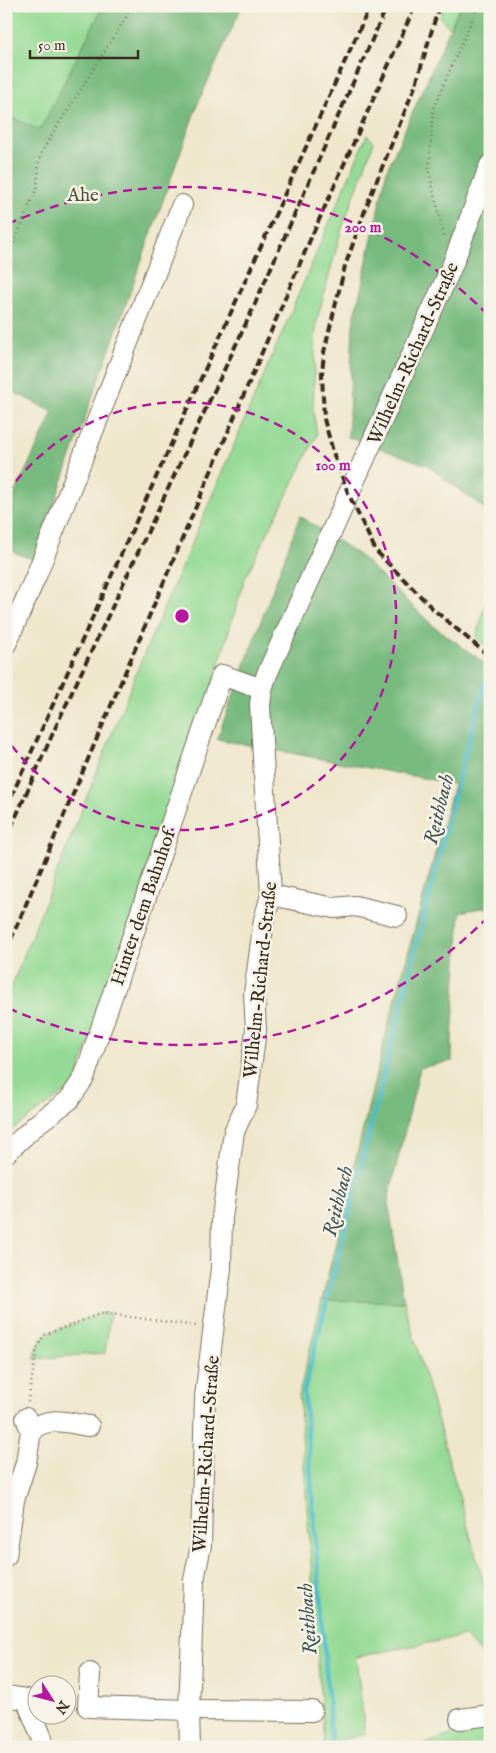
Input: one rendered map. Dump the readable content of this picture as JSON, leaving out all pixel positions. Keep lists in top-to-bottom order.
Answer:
{
  "streets": {
    "street": ["Wilhelm-Richard-Straße", "Hinter dem Bahnhof"]
  },
  "crossings": [
    ["Wilhelm-Richard-Straße", "Hinter dem Bahnhof"]
  ],
  "water": ["Reithbach"],
  "parks": ["Ahe"],
  "scale_bar": "50 m",
  "north": "bottom right",
  "rings": ["200 m", "100 m"]
}
